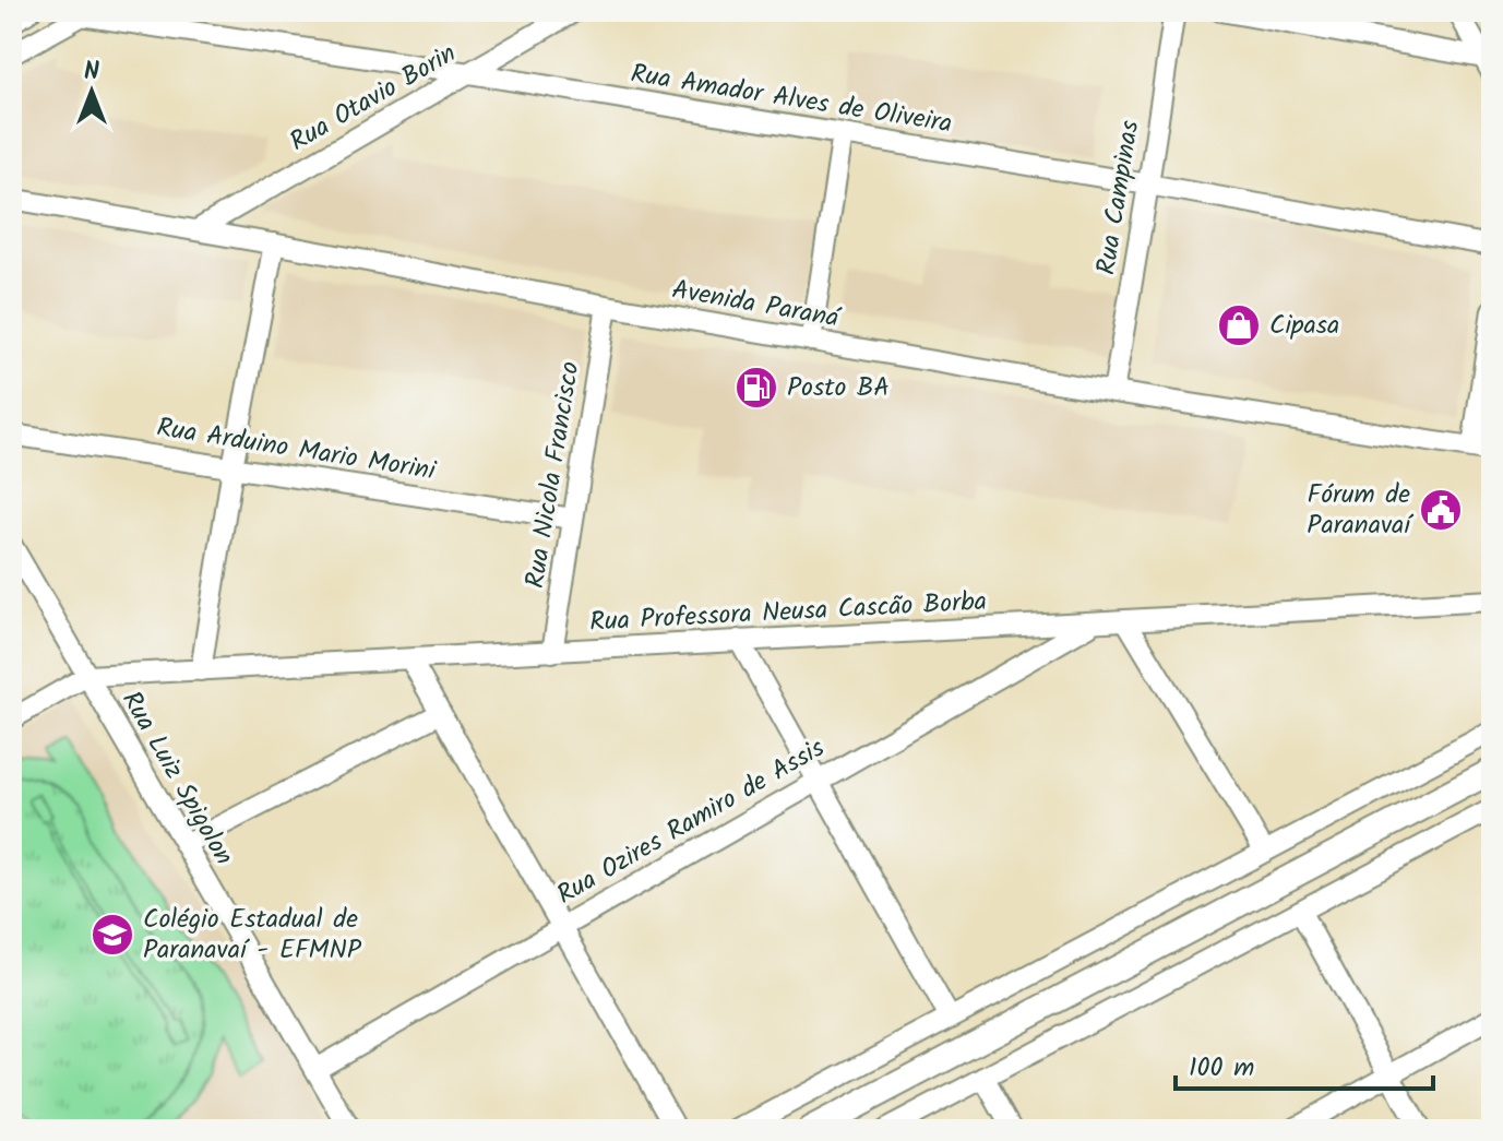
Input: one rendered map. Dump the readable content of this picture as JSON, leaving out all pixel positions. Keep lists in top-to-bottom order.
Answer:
{
  "streets": {
    "street": [
      "Rua Otavio Borin",
      "Rua Amador Alves de Oliveira",
      "Rua Campinas",
      "Avenida Paraná",
      "Rua Arduino Mario Morini",
      "Rua Nicola Francisco",
      "Rua Professora Neusa Cascão Borba",
      "Rua Luiz Spigolon",
      "Rua Ozires Ramiro de Assis"
    ]
  },
  "crossings": [
    ["Rua Otavio Borin", "Rua Amador Alves de Oliveira"],
    ["Rua Otavio Borin", "Avenida Paraná"],
    ["Rua Amador Alves de Oliveira", "Rua Campinas"],
    ["Rua Campinas", "Avenida Paraná"],
    ["Avenida Paraná", "Rua Nicola Francisco"],
    ["Rua Arduino Mario Morini", "Rua Nicola Francisco"],
    ["Rua Nicola Francisco", "Rua Professora Neusa Cascão Borba"],
    ["Rua Professora Neusa Cascão Borba", "Rua Luiz Spigolon"],
    ["Rua Professora Neusa Cascão Borba", "Rua Ozires Ramiro de Assis"],
    ["Rua Luiz Spigolon", "Rua Ozires Ramiro de Assis"]
  ],
  "places": {
    "shop": ["Cipasa"],
    "fuel station": ["Posto BA"],
    "public building": ["Fórum de Paranavaí"],
    "school or university": ["Colégio Estadual de Paranavaí - EFMNP"]
  },
  "scale_bar": "100 m",
  "north": "top"
}
